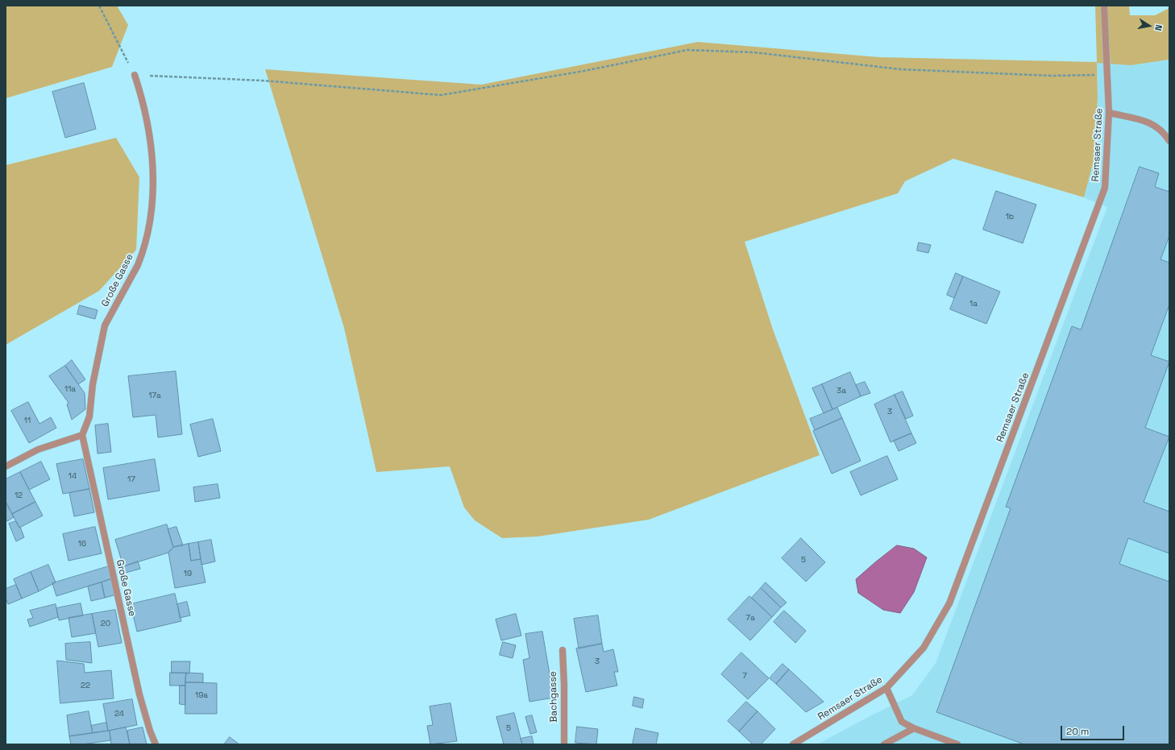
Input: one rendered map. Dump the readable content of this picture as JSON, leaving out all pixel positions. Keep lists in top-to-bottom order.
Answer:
{
  "streets": {
    "street": ["Remsaer Straße", "Große Gasse", "Bachgasse"]
  },
  "house_numbers": [
    "1b",
    "1a",
    "11a",
    "3a",
    "17a",
    "3",
    "11",
    "14",
    "17",
    "12",
    "16",
    "5",
    "19",
    "7a",
    "20",
    "3",
    "7",
    "22",
    "19a",
    "24",
    "5"
  ],
  "scale_bar": "20 m",
  "north": "right"
}
